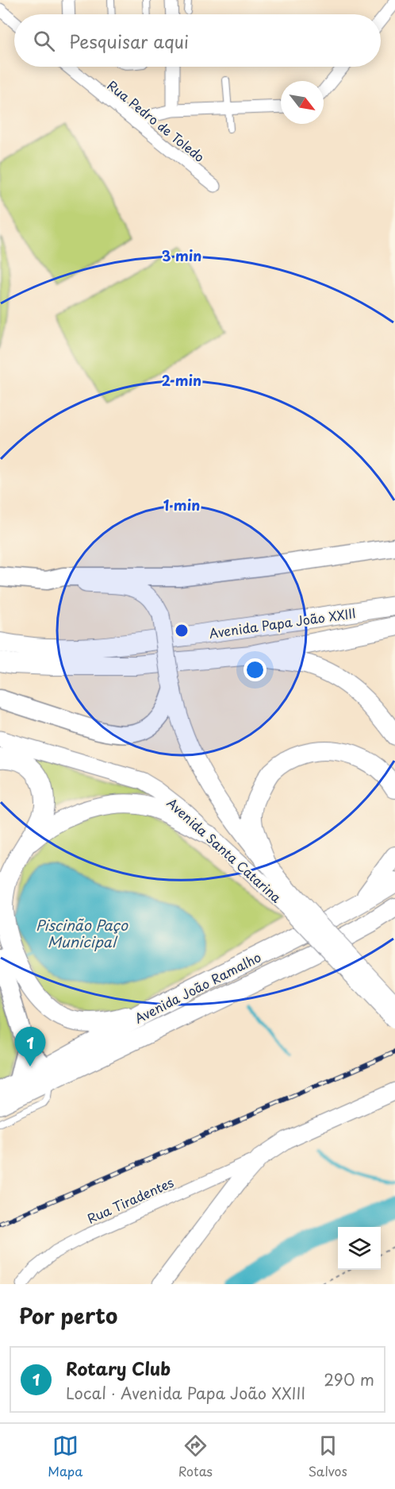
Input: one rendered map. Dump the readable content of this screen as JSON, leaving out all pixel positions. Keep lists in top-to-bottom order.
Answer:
{
  "streets": {
    "highway": ["Avenida Papa João XXIII", "Avenida João Ramalho"],
    "main road": ["Avenida Santa Catarina"],
    "street": ["Rua Pedro de Toledo", "Rua Tiradentes"]
  },
  "water": ["Piscinão Paço Municipal"],
  "north": "bottom right",
  "page": {
    "search": "Pesquisar aqui",
    "pins": "1",
    "heading": "Por perto",
    "list": [
      {
        "mark": "1",
        "name": "Rotary Club",
        "note": "Local · Avenida Papa João XXIII",
        "value": "290 m"
      }
    ],
    "nav": ["Mapa", "Rotas", "Salvos"]
  },
  "rings": ["3 min", "2 min", "1 min"]
}
